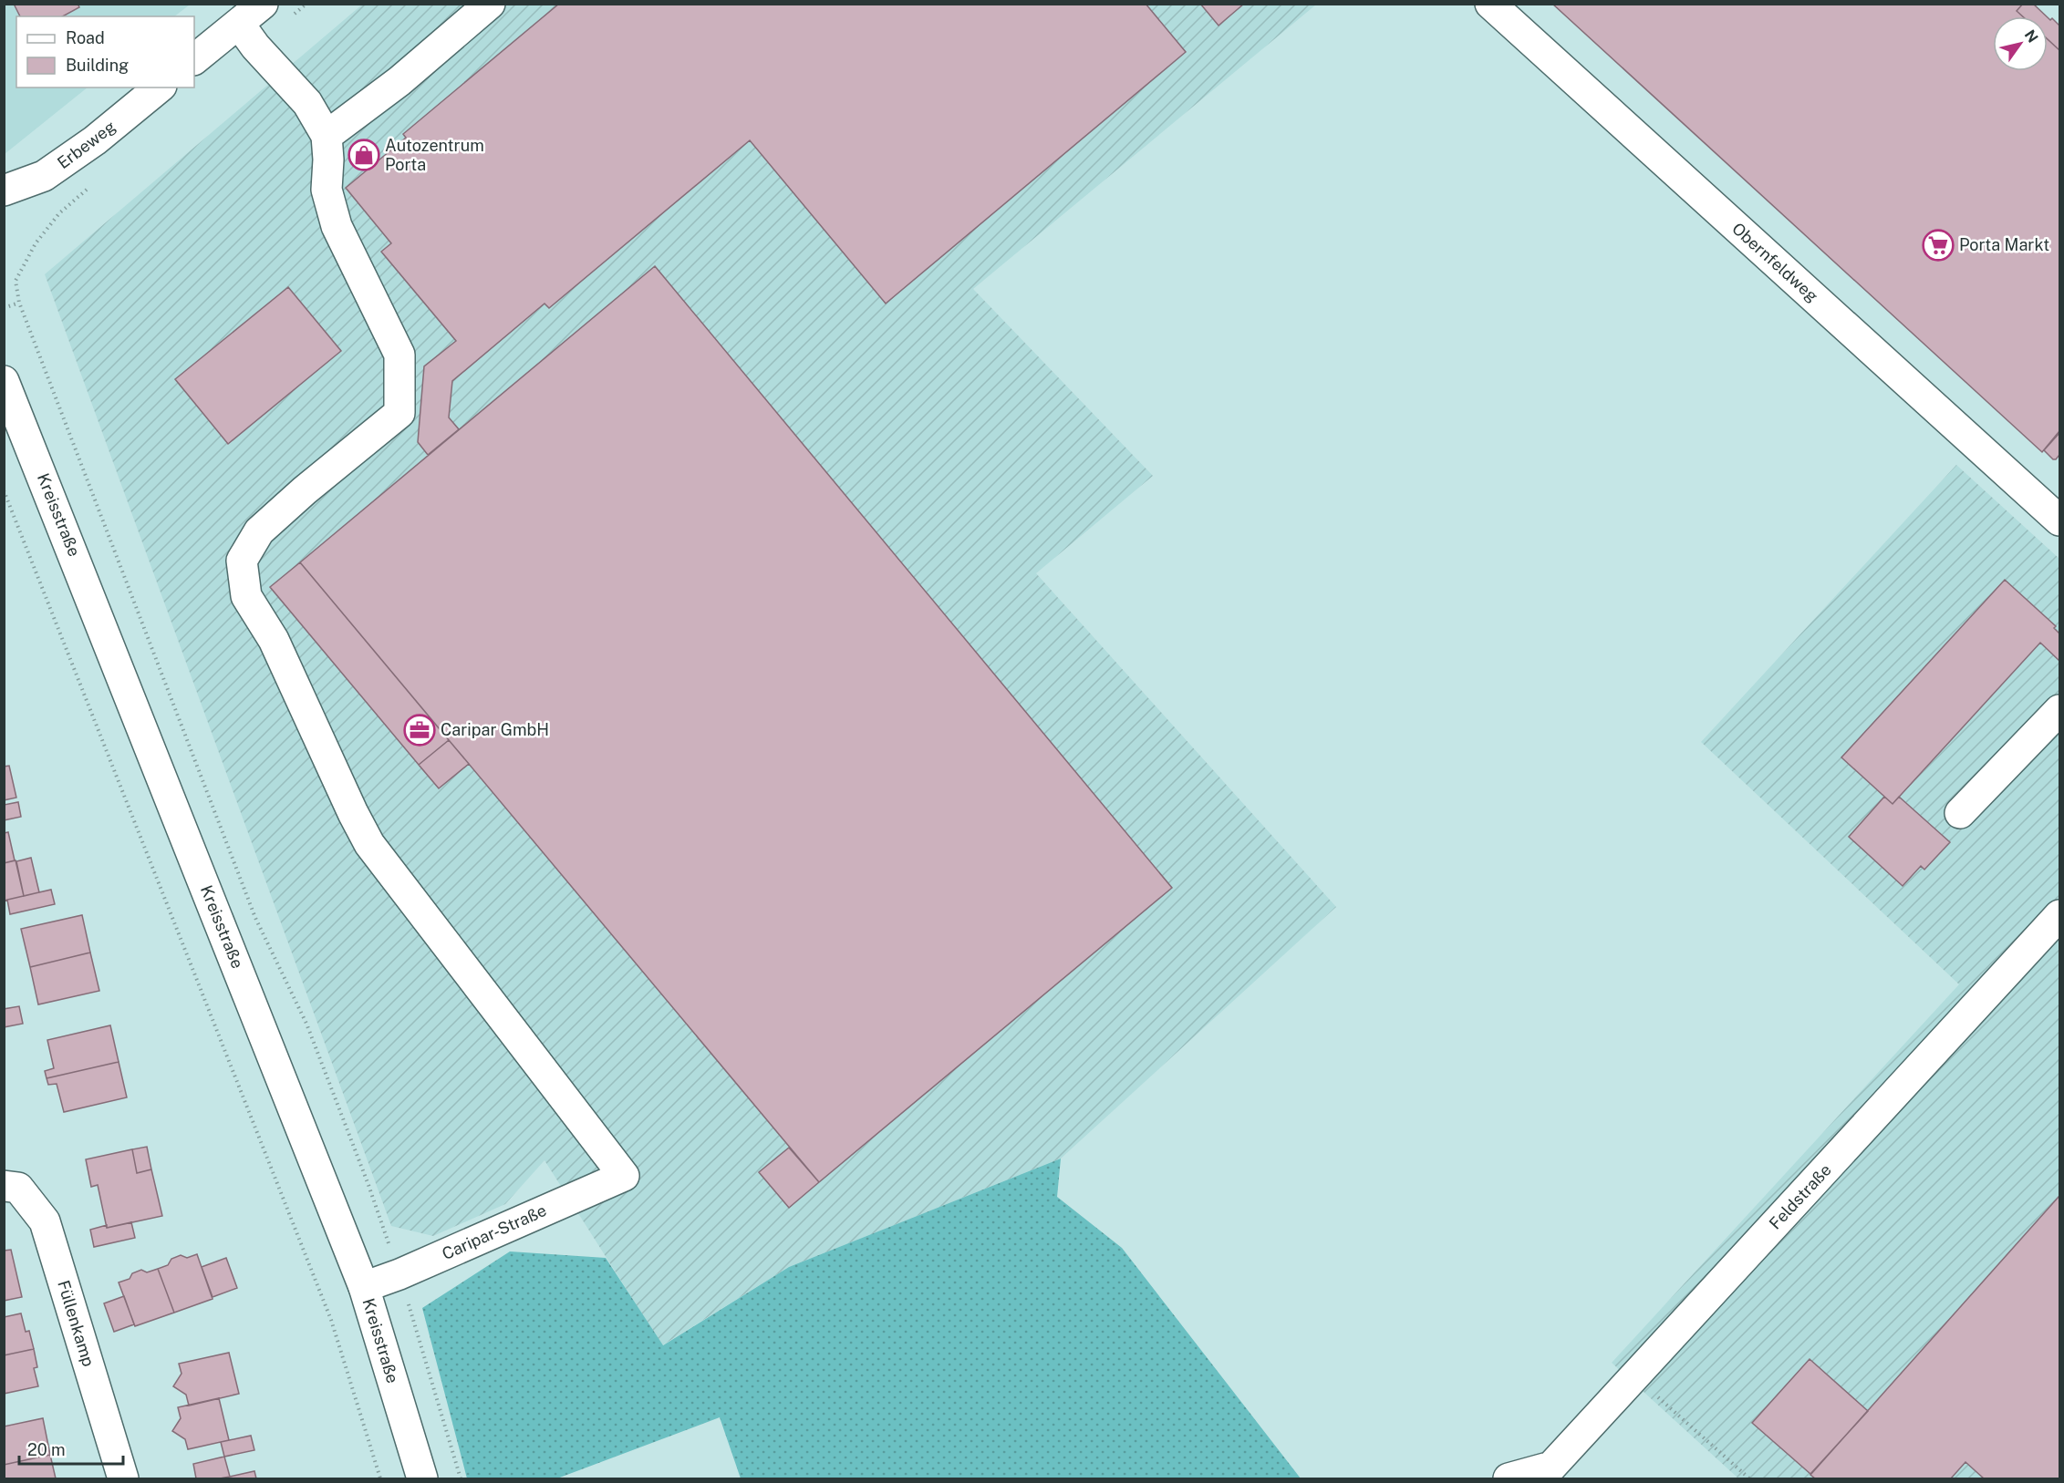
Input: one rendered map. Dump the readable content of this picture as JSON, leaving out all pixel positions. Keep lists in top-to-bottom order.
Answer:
{
  "streets": {
    "street": [
      "Erbeweg",
      "Obernfeldweg",
      "Kreisstraße",
      "Feldstraße",
      "Caripar-Straße",
      "Füllenkamp"
    ]
  },
  "crossings": [
    ["Kreisstraße", "Caripar-Straße"]
  ],
  "places": {
    "shop": ["Autozentrum Porta"],
    "supermarket": ["Porta Markt"],
    "office": ["Caripar GmbH"]
  },
  "legend": ["Road", "Building"],
  "scale_bar": "20 m",
  "north": "top right"
}
